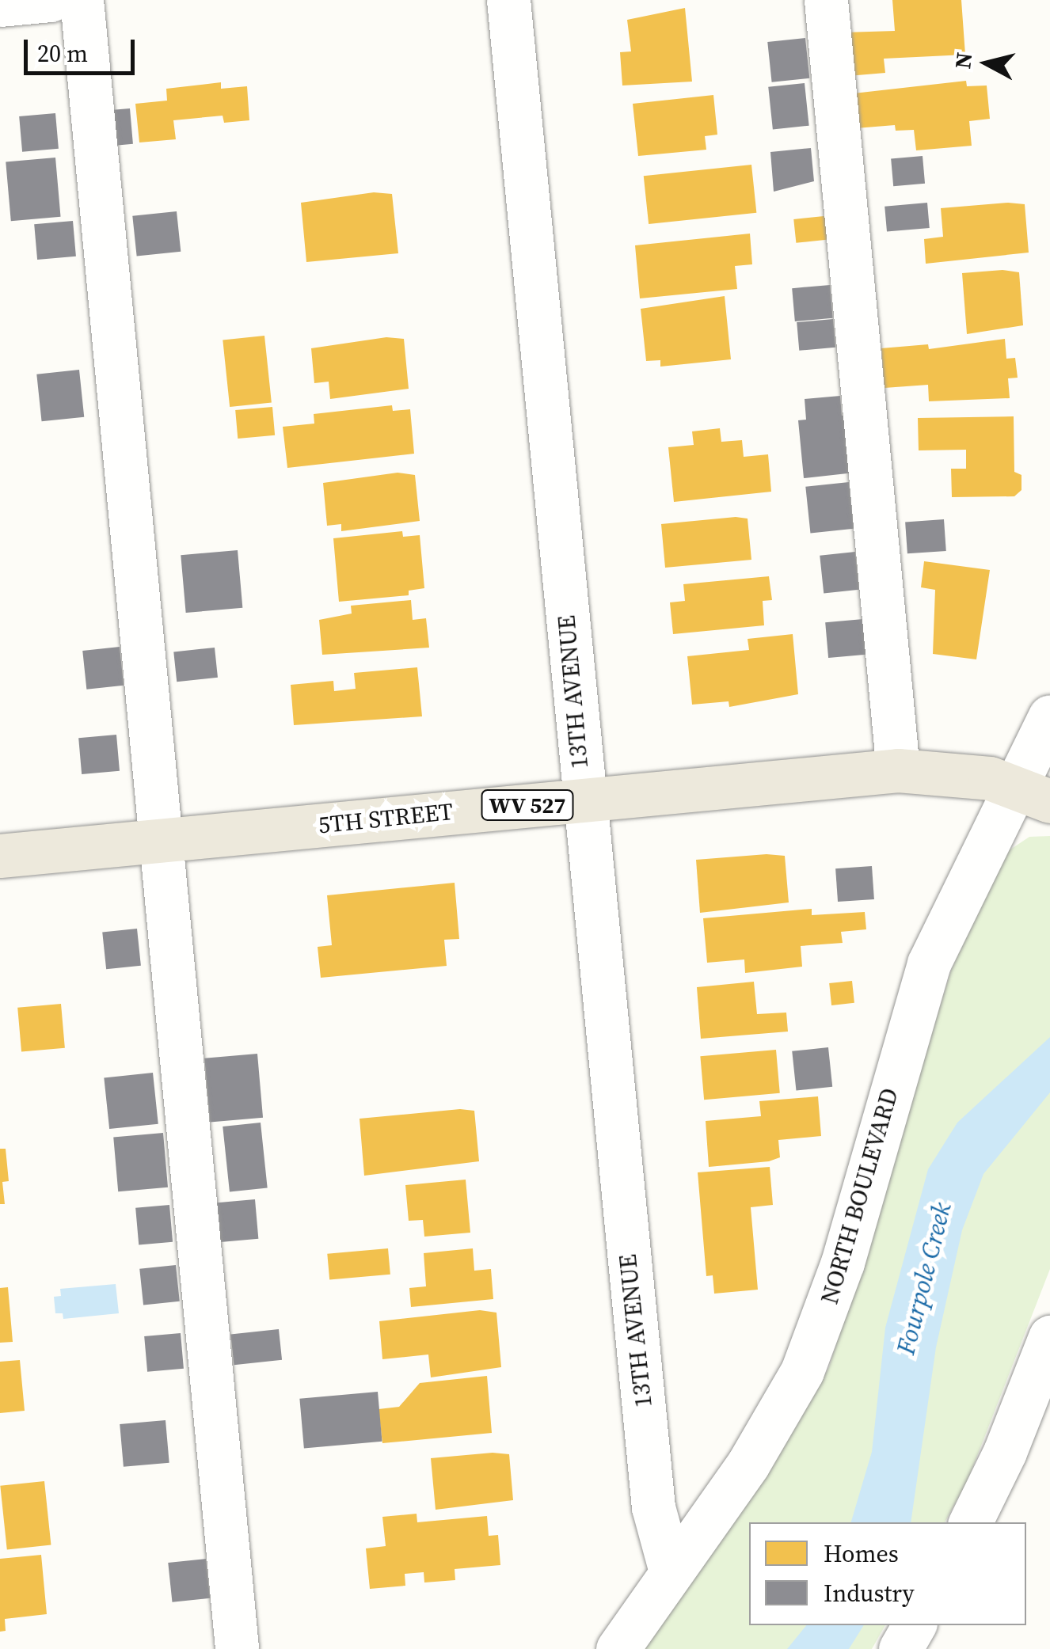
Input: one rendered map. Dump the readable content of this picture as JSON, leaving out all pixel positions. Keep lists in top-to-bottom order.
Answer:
{
  "streets": {
    "main road": ["WV 527", "5TH STREET"],
    "street": ["13TH AVENUE", "NORTH BOULEVARD"]
  },
  "crossings": [
    ["13TH AVENUE", "5TH STREET"],
    ["13TH AVENUE", "NORTH BOULEVARD"],
    ["5TH STREET", "NORTH BOULEVARD"]
  ],
  "water": ["Fourpole Creek"],
  "legend": ["Homes", "Industry"],
  "scale_bar": "20 m",
  "north": "left"
}
